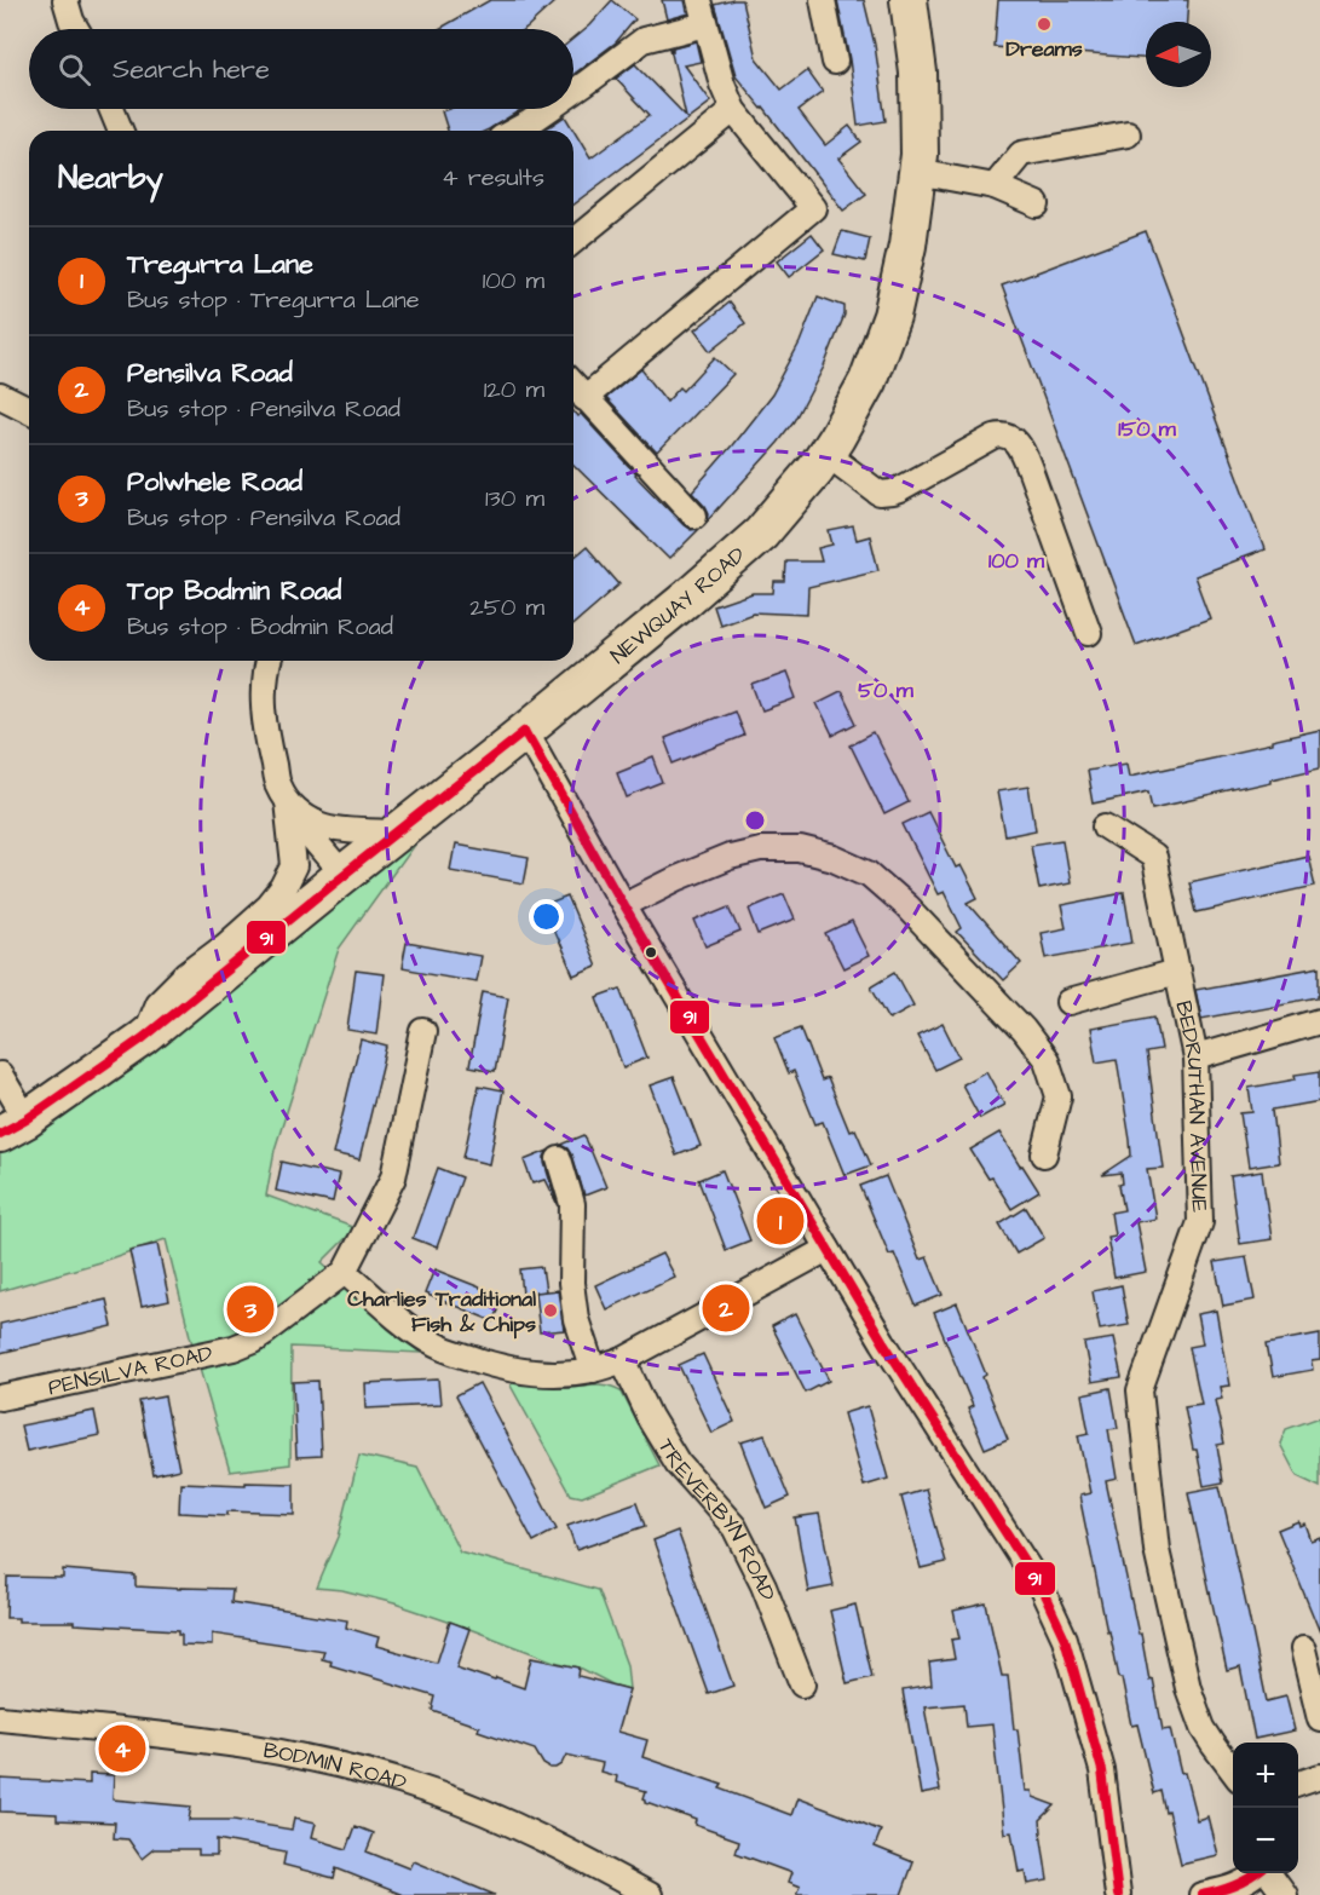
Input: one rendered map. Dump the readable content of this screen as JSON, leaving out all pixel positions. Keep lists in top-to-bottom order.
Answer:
{
  "streets": {
    "highway": ["NEWQUAY ROAD"],
    "street": [
      "BEDRUTHAN AVENUE",
      "PENSILVA ROAD",
      "TREVERBYN ROAD",
      "BODMIN ROAD"
    ]
  },
  "places": ["Dreams", "Charlies Traditional Fish & Chips"],
  "lines": ["transit line 91"],
  "north": "left",
  "page": {
    "search": "Search here",
    "heading": ["Nearby", "4 results"],
    "list": [
      {
        "mark": "1",
        "name": "Tregurra Lane",
        "note": "Bus stop · Tregurra Lane",
        "value": "100 m"
      },
      {
        "mark": "2",
        "name": "Pensilva Road",
        "note": "Bus stop · Pensilva Road",
        "value": "120 m"
      },
      {
        "mark": "3",
        "name": "Polwhele Road",
        "note": "Bus stop · Pensilva Road",
        "value": "130 m"
      },
      {
        "mark": "4",
        "name": "Top Bodmin Road",
        "note": "Bus stop · Bodmin Road",
        "value": "250 m"
      }
    ],
    "pins": [
      "1",
      "2",
      "3",
      "4"
    ],
    "map_buttons": ["+", "−"]
  },
  "rings": ["150 m", "100 m", "50 m"]
}
